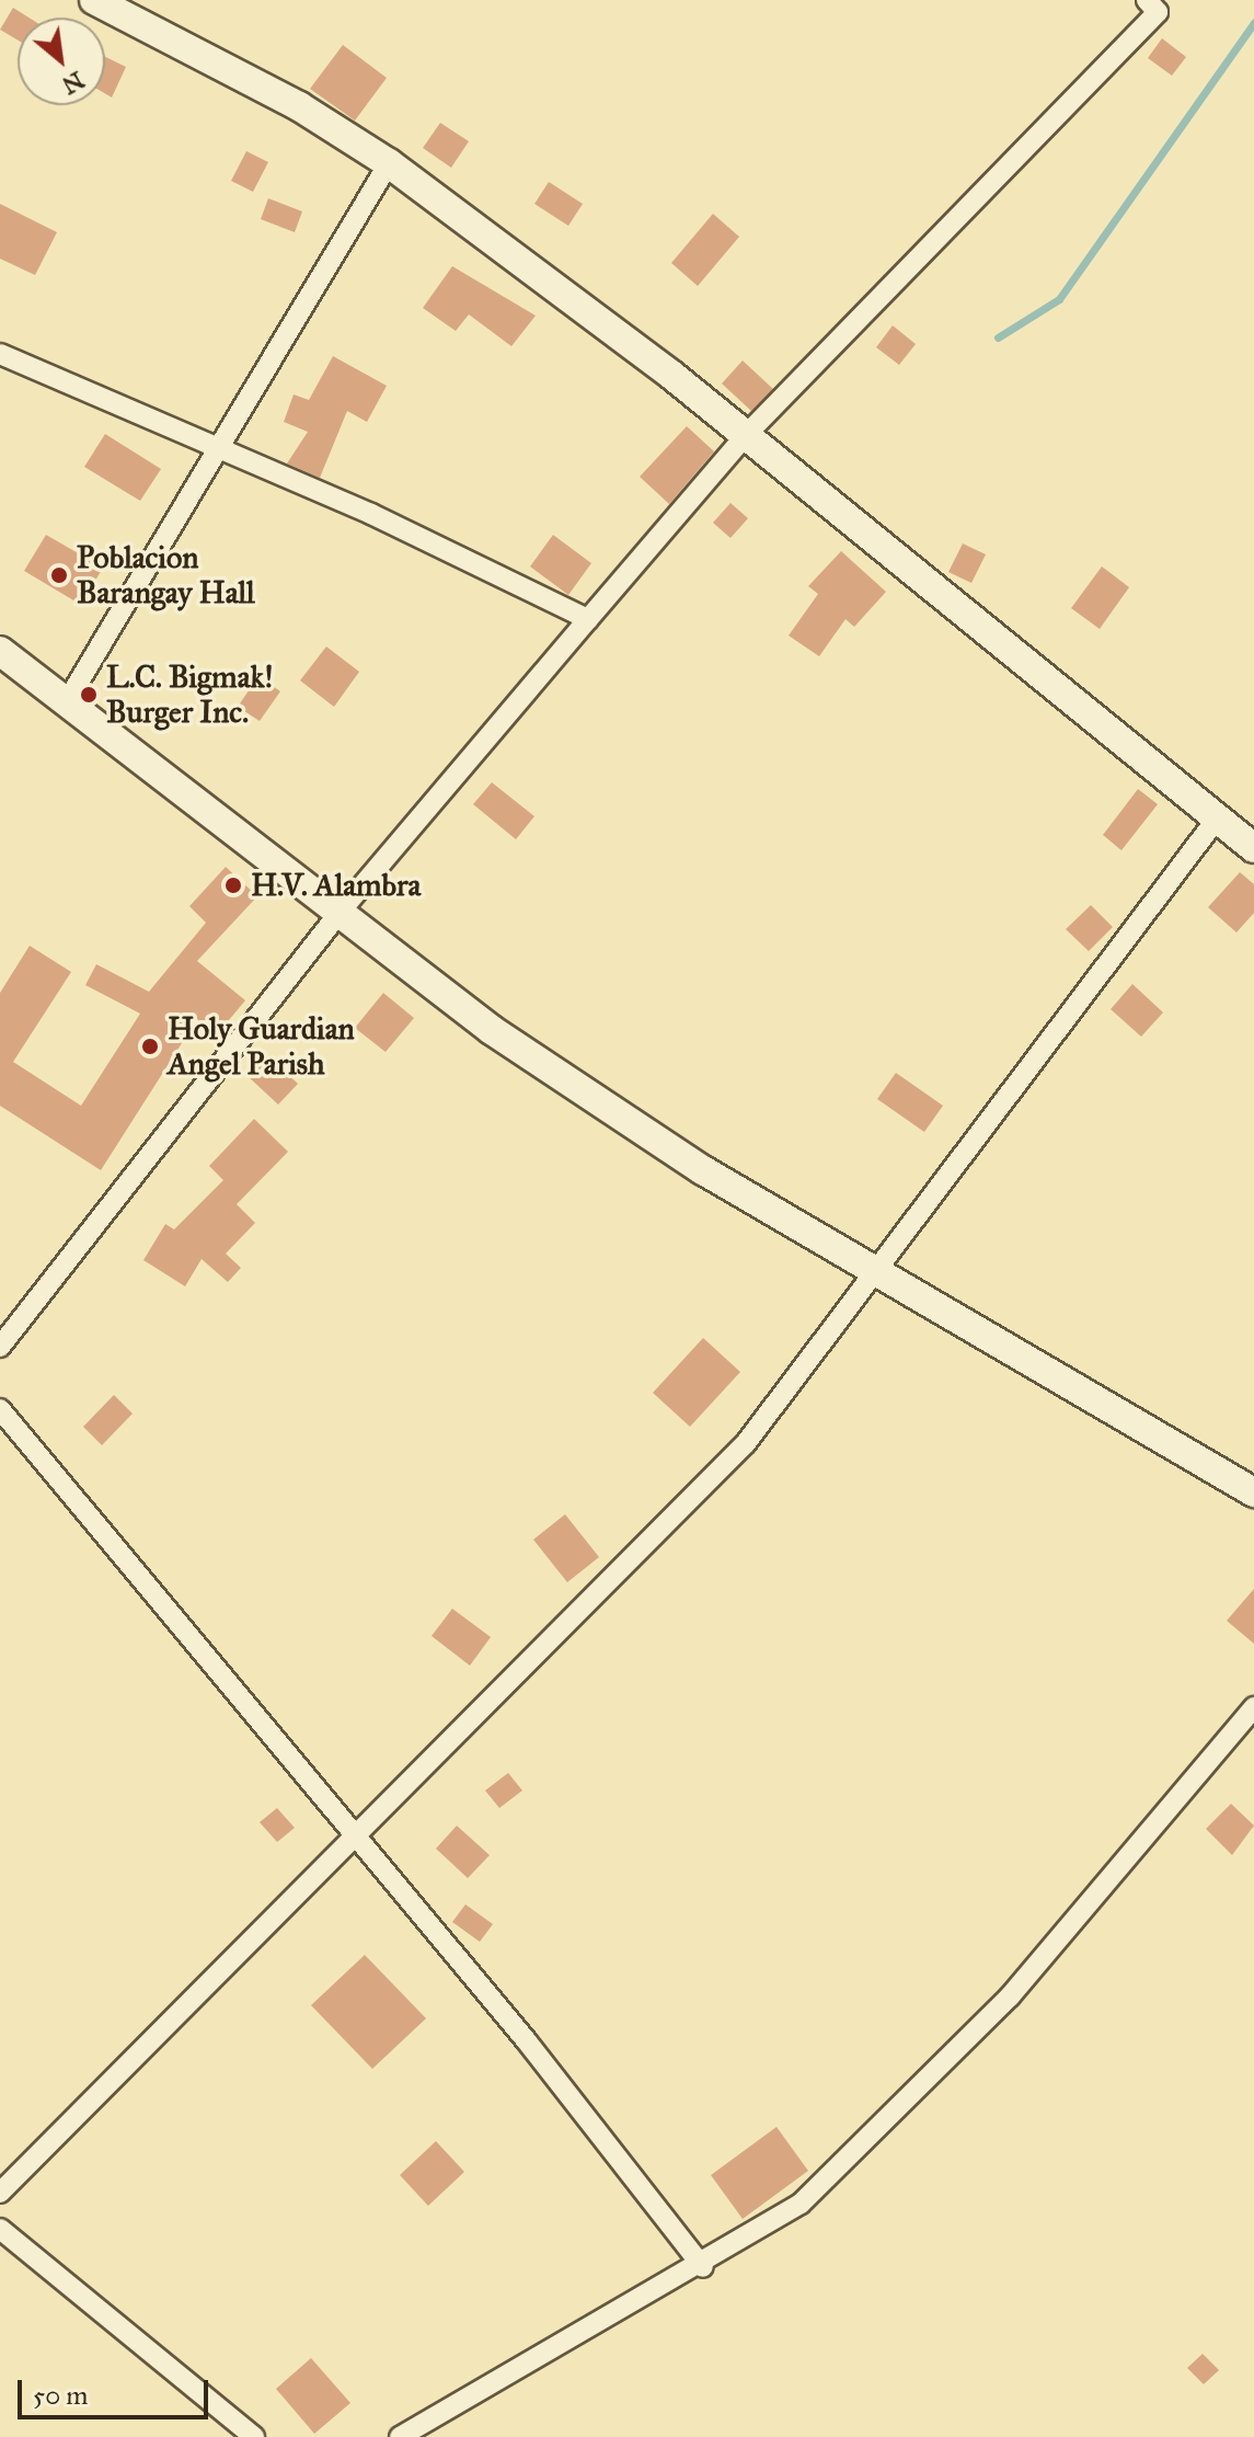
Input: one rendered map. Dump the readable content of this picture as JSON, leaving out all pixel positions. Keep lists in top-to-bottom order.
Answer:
{
  "places": [
    "Poblacion Barangay Hall",
    "L.C. Bigmak! Burger Inc.",
    "H.V. Alambra",
    "Holy Guardian Angel Parish"
  ],
  "scale_bar": "50 m",
  "north": "bottom right"
}
